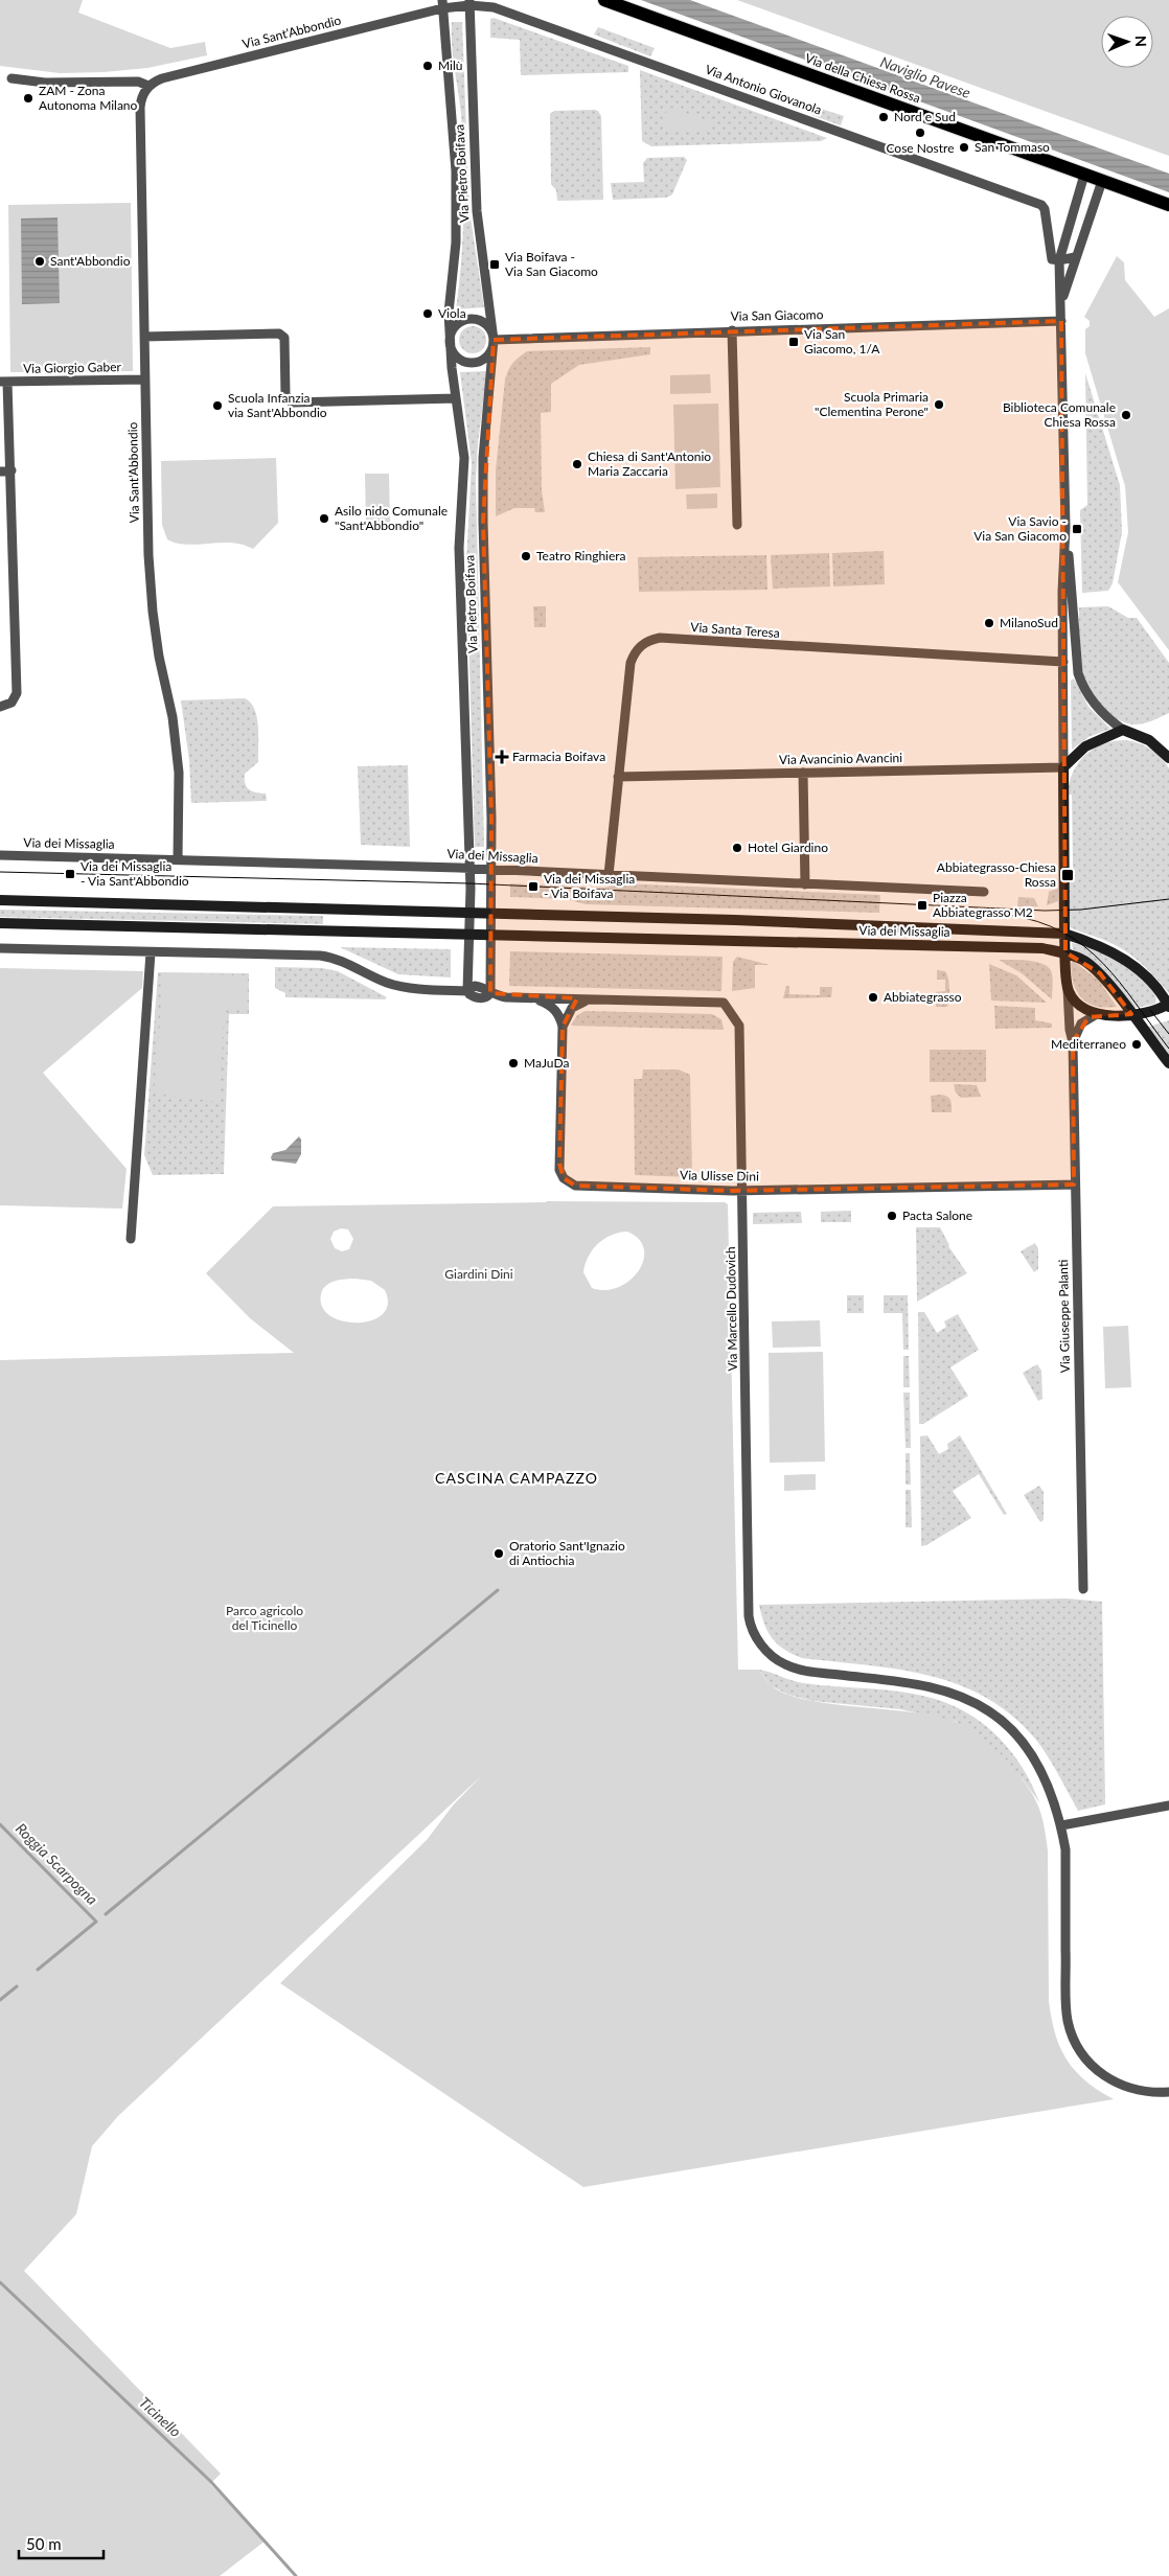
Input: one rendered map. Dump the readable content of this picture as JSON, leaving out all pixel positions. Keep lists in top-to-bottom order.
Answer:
{
  "streets": {
    "main road": ["Via della Chiesa Rossa", "Via dei Missaglia"],
    "street": [
      "Via Sant'Abbondio",
      "Via Antonio Giovanola",
      "Via Pietro Boifava",
      "Via San Giacomo",
      "Via Giorgio Gaber",
      "Via Santa Teresa",
      "Via Avancinio Avancini",
      "Via Ulisse Dini",
      "Via Marcello Dudovich",
      "Via Giuseppe Palanti"
    ]
  },
  "crossings": [
    ["Via Sant'Abbondio", "Via Pietro Boifava"],
    ["Via Sant'Abbondio", "Via Giorgio Gaber"],
    ["Via Sant'Abbondio", "Via dei Missaglia"],
    ["Via Antonio Giovanola", "Via Pietro Boifava"],
    ["Via Pietro Boifava", "Via San Giacomo"],
    ["Via Pietro Boifava", "Via dei Missaglia"],
    ["Via Santa Teresa", "Via Avancinio Avancini"],
    ["Via Santa Teresa", "Via dei Missaglia"],
    ["Via Ulisse Dini", "Via Marcello Dudovich"],
    ["Via Ulisse Dini", "Via Giuseppe Palanti"]
  ],
  "districts": ["CASCINA CAMPAZZO"],
  "water": ["Naviglio Pavese", "Roggia Scarpogna", "Ticinello"],
  "parks": ["Giardini Dini", "Parco agricolo del Ticinello"],
  "places": {
    "other": [
      "Milù",
      "ZAM - Zona Autonoma Milano",
      "Nord e Sud",
      "Cose Nostre",
      "San Tommaso",
      "Sant'Abbondio",
      "Viola",
      "Scuola Primaria \"Clementina Perone\"",
      "Scuola Infanzia via Sant'Abbondio",
      "Biblioteca Comunale Chiesa Rossa",
      "Chiesa di Sant'Antonio Maria Zaccaria",
      "Asilo nido Comunale \"Sant'Abbondio\"",
      "Teatro Ringhiera",
      "MilanoSud",
      "Hotel Giardino",
      "Abbiategrasso",
      "Mediterraneo",
      "MaJuDa",
      "Pacta Salone",
      "Oratorio Sant'Ignazio di Antiochia"
    ],
    "transit": [
      "Via Boifava - Via San Giacomo",
      "Via San Giacomo, 1/A",
      "Via Savio - Via San Giacomo",
      "Via dei Missaglia - Via Sant'Abbondio",
      "Abbiategrasso-Chiesa Rossa",
      "Via dei Missaglia - Via Boifava",
      "Piazza Abbiategrasso M2"
    ],
    "health": ["Farmacia Boifava"]
  },
  "scale_bar": "50 m",
  "north": "right"
}
